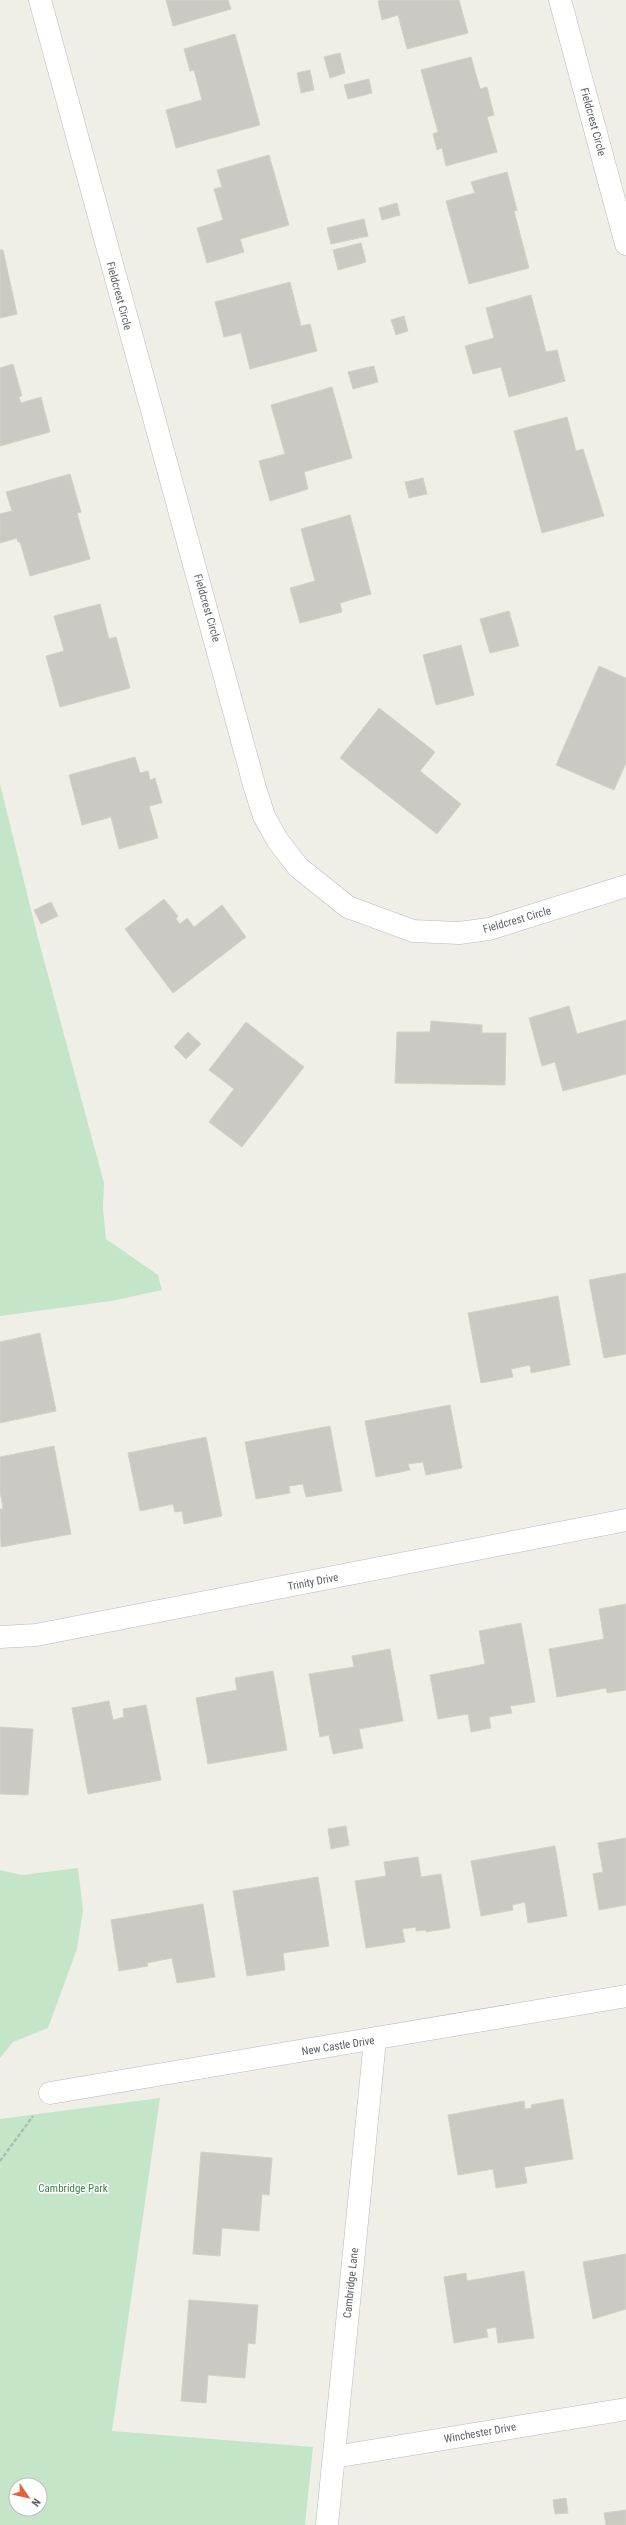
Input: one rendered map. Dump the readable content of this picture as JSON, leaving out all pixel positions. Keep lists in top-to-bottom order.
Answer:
{
  "streets": {
    "street": [
      "Fieldcrest Circle",
      "Trinity Drive",
      "New Castle Drive",
      "Cambridge Lane",
      "Winchester Drive"
    ]
  },
  "crossings": [
    ["New Castle Drive", "Cambridge Lane"],
    ["Cambridge Lane", "Winchester Drive"]
  ],
  "parks": ["Cambridge Park"],
  "north": "bottom right"
}
